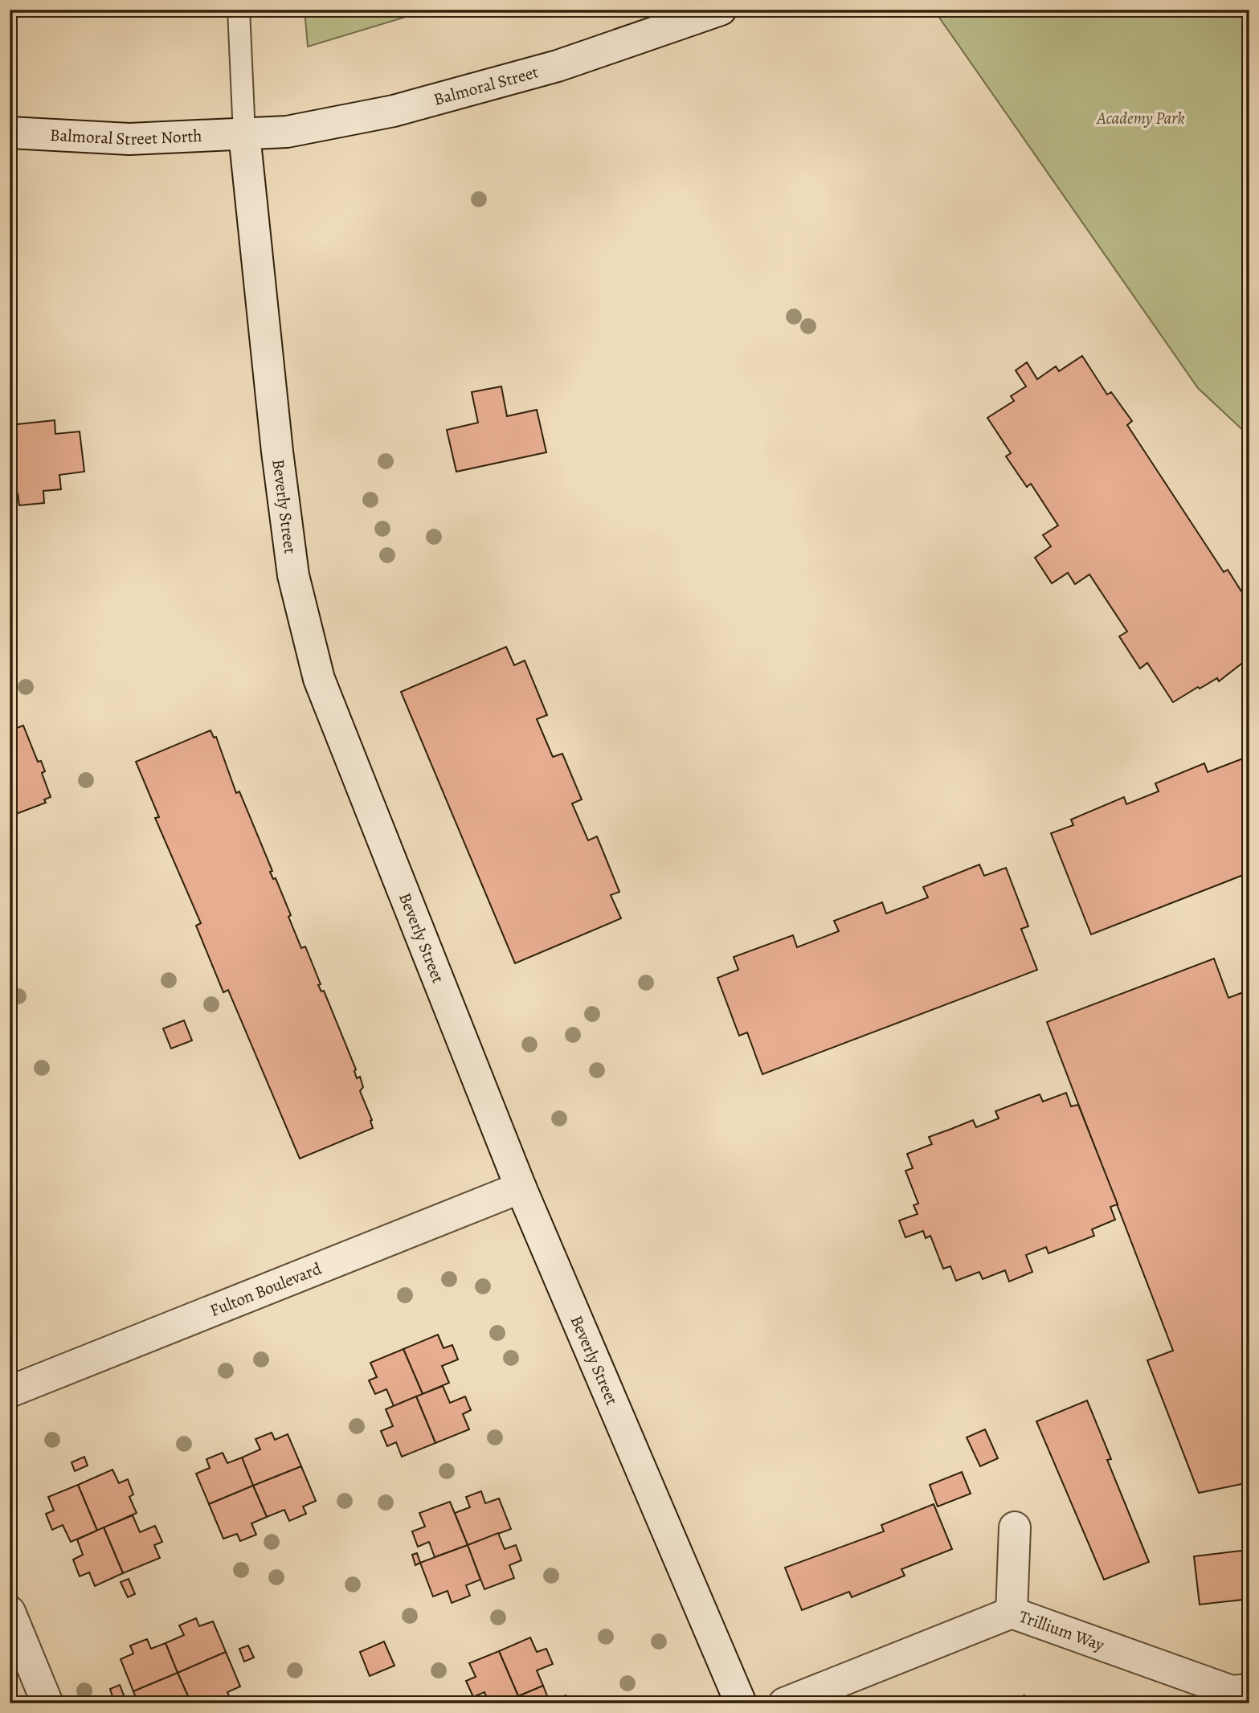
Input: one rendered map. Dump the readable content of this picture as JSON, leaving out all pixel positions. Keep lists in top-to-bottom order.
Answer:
{
  "streets": {
    "street": [
      "Balmoral Street",
      "Balmoral Street North",
      "Beverly Street",
      "Fulton Boulevard",
      "Trillium Way"
    ]
  },
  "crossings": [
    ["Balmoral Street", "Balmoral Street North"],
    ["Balmoral Street", "Beverly Street"],
    ["Balmoral Street North", "Beverly Street"],
    ["Beverly Street", "Fulton Boulevard"]
  ],
  "parks": ["Academy Park"]
}
